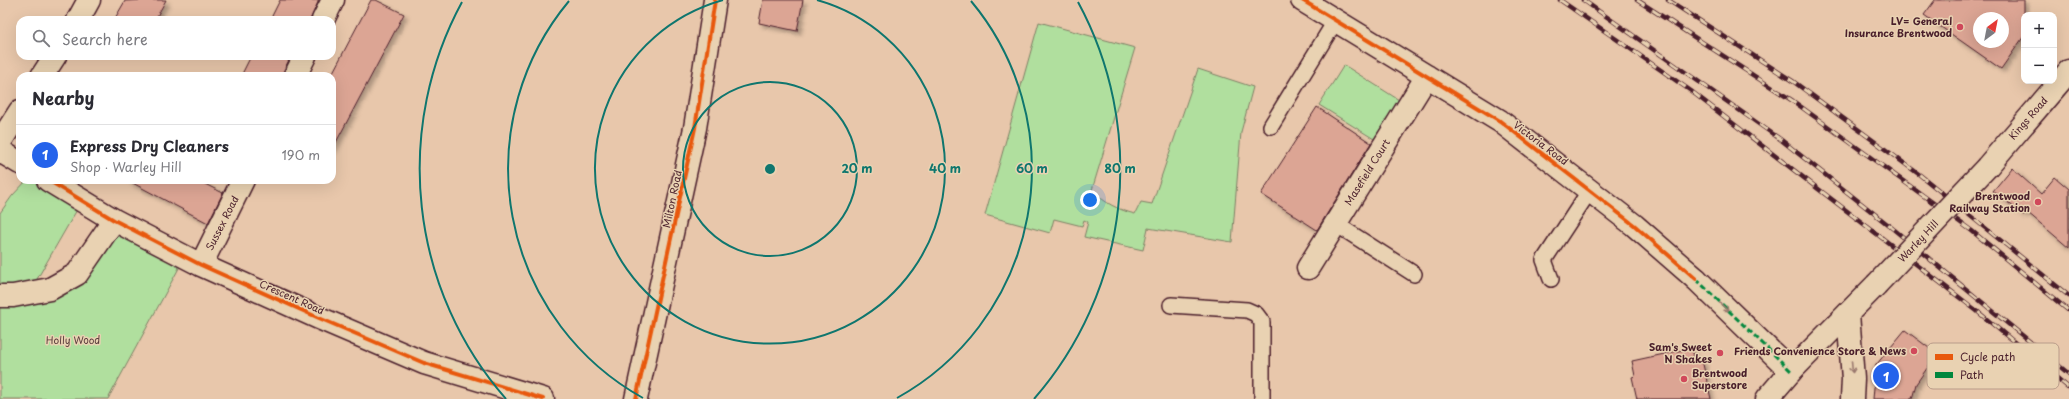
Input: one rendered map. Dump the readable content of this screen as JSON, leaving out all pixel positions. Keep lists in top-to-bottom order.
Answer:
{
  "streets": {
    "street": [
      "Kings Road",
      "Victoria Road",
      "Masefield Court",
      "Milton Road",
      "Sussex Road",
      "Warley Hill",
      "Crescent Road"
    ]
  },
  "crossings": [
    ["Kings Road", "Warley Hill"],
    ["Victoria Road", "Masefield Court"],
    ["Victoria Road", "Warley Hill"],
    ["Sussex Road", "Crescent Road"]
  ],
  "one_way": ["Victoria Road"],
  "parks": ["Holly Wood"],
  "places": [
    "LV= General Insurance Brentwood",
    "Brentwood Railway Station",
    "Friends Convenience Store & News",
    "Sam's Sweet N Shakes",
    "Brentwood Superstore"
  ],
  "legend": ["Cycle path", "Path"],
  "north": "top right",
  "page": {
    "map_buttons": ["+", "−"],
    "search": "Search here",
    "heading": "Nearby",
    "list": [
      {
        "mark": "1",
        "name": "Express Dry Cleaners",
        "note": "Shop · Warley Hill",
        "value": "190 m"
      }
    ],
    "pins": "1"
  },
  "rings": [
    "20 m",
    "40 m",
    "60 m",
    "80 m"
  ]
}
